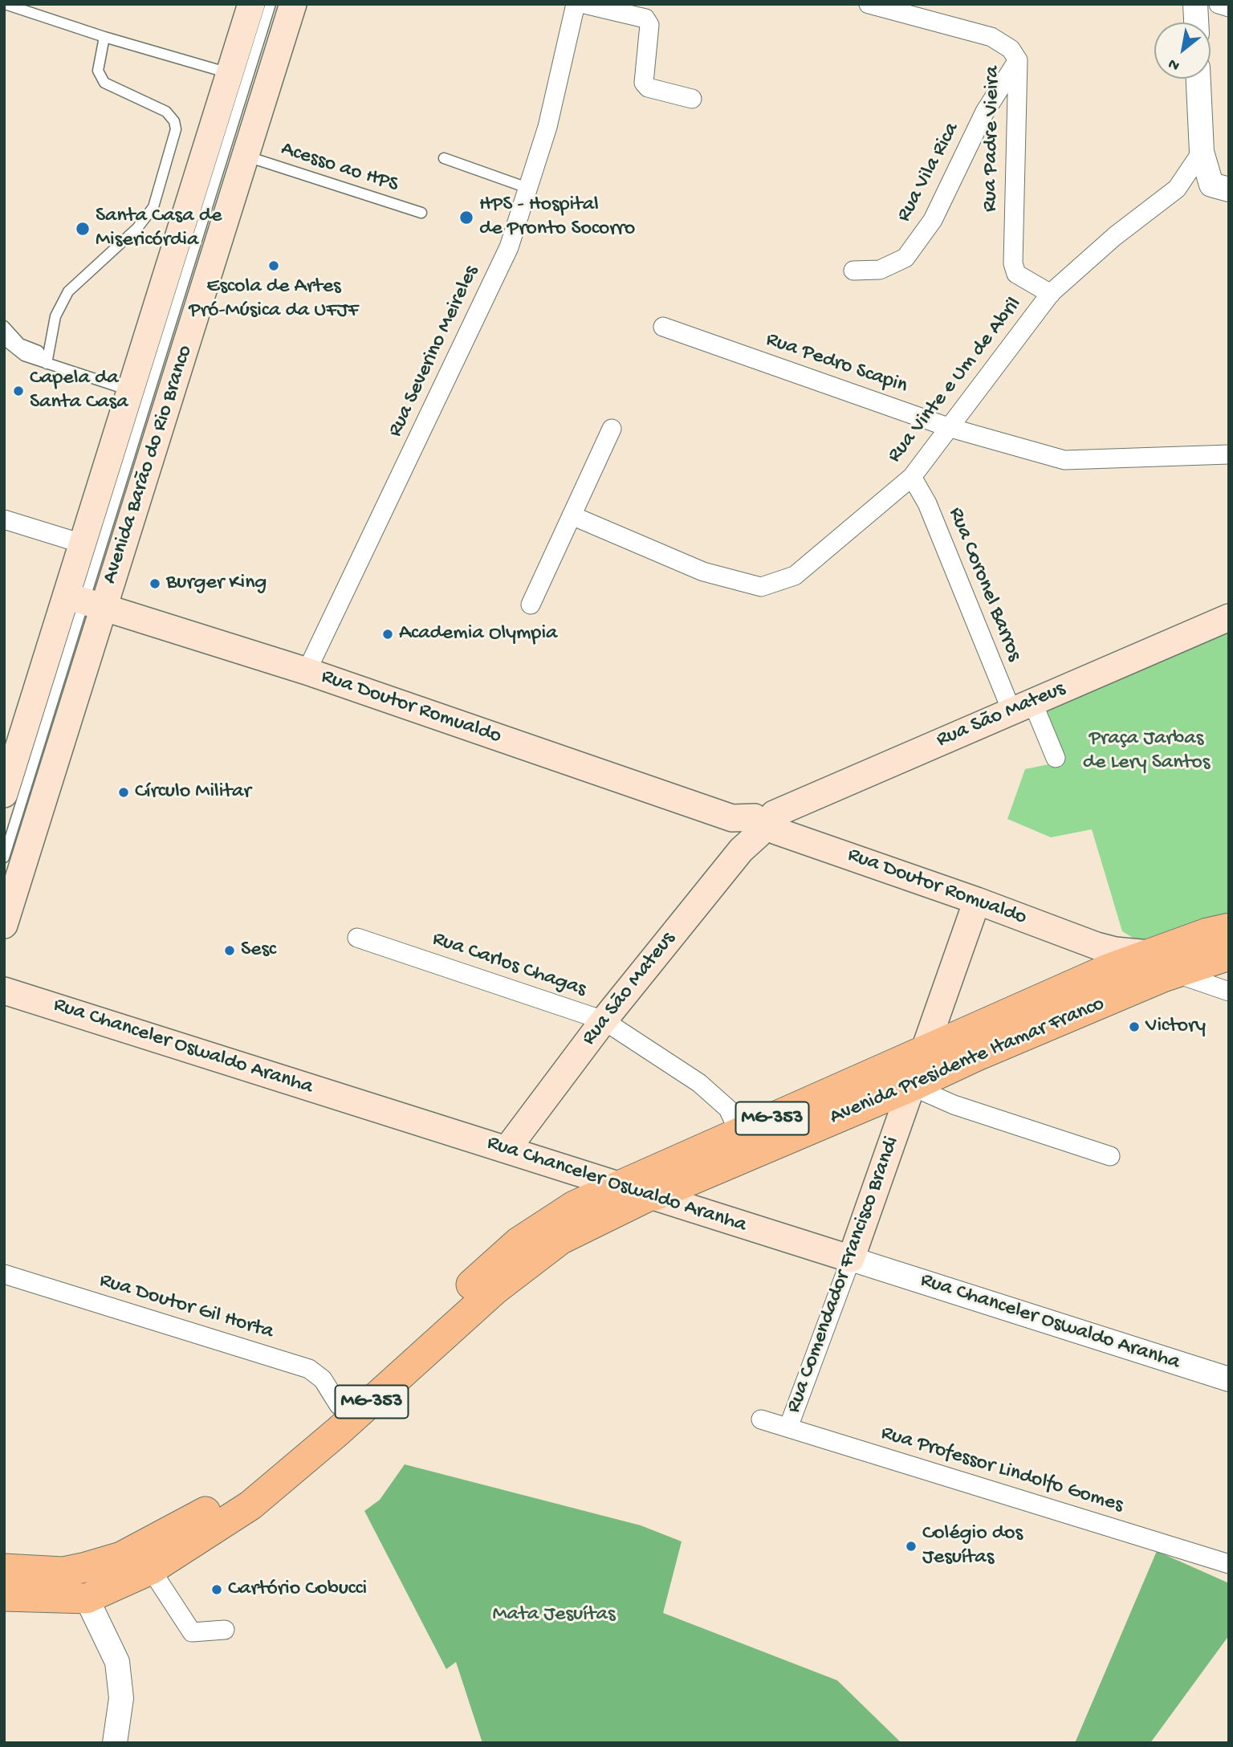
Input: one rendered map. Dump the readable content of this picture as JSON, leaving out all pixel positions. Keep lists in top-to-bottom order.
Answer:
{
  "streets": {
    "main road": [
      "Avenida Barão do Rio Branco",
      "Rua Doutor Romualdo",
      "Rua São Mateus",
      "Rua Chanceler Oswaldo Aranha",
      "Avenida Presidente Itamar Franco",
      "MG-353",
      "Rua Comendador Francisco Brandi"
    ],
    "street": [
      "Rua Padre Vieira",
      "Rua Vila Rica",
      "Rua Severino Meireles",
      "Rua Pedro Scapin",
      "Rua Vinte e Um de Abril",
      "Rua Coronel Barros",
      "Rua Carlos Chagas",
      "Rua Doutor Gil Horta",
      "Rua Professor Lindolfo Gomes"
    ],
    "lane": ["Acesso ao HPS"]
  },
  "crossings": [
    ["Rua Padre Vieira", "Rua Vila Rica"],
    ["Rua Padre Vieira", "Rua Vinte e Um de Abril"],
    ["Acesso ao HPS", "Avenida Barão do Rio Branco"],
    ["Rua Severino Meireles", "Rua Doutor Romualdo"],
    ["Rua Pedro Scapin", "Rua Vinte e Um de Abril"],
    ["Rua Vinte e Um de Abril", "Rua Coronel Barros"],
    ["Avenida Barão do Rio Branco", "Rua Doutor Romualdo"],
    ["Rua Coronel Barros", "Rua São Mateus"],
    ["Rua Doutor Romualdo", "Rua São Mateus"],
    ["Rua Doutor Romualdo", "Avenida Presidente Itamar Franco"],
    ["Rua São Mateus", "Rua Carlos Chagas"],
    ["Rua São Mateus", "Rua Chanceler Oswaldo Aranha"],
    ["Rua Carlos Chagas", "Avenida Presidente Itamar Franco"],
    ["Rua Chanceler Oswaldo Aranha", "Avenida Presidente Itamar Franco"],
    ["Rua Chanceler Oswaldo Aranha", "Rua Comendador Francisco Brandi"],
    ["Avenida Presidente Itamar Franco", "Rua Comendador Francisco Brandi"],
    ["Avenida Presidente Itamar Franco", "Rua Doutor Gil Horta"],
    ["Rua Comendador Francisco Brandi", "Rua Professor Lindolfo Gomes"]
  ],
  "parks": ["Praça Jarbas de Lery Santos", "Mata Jesuítas"],
  "places": [
    "HPS - Hospital de Pronto Socorro",
    "Santa Casa de Misericórdia",
    "Escola de Artes Pró-Música da UFJF",
    "Capela da Santa Casa",
    "Burger King",
    "Academia Olympia",
    "Círculo Militar",
    "Sesc",
    "Victory",
    "Colégio dos Jesuítas",
    "Cartório Cobucci"
  ],
  "north": "bottom left"
}
